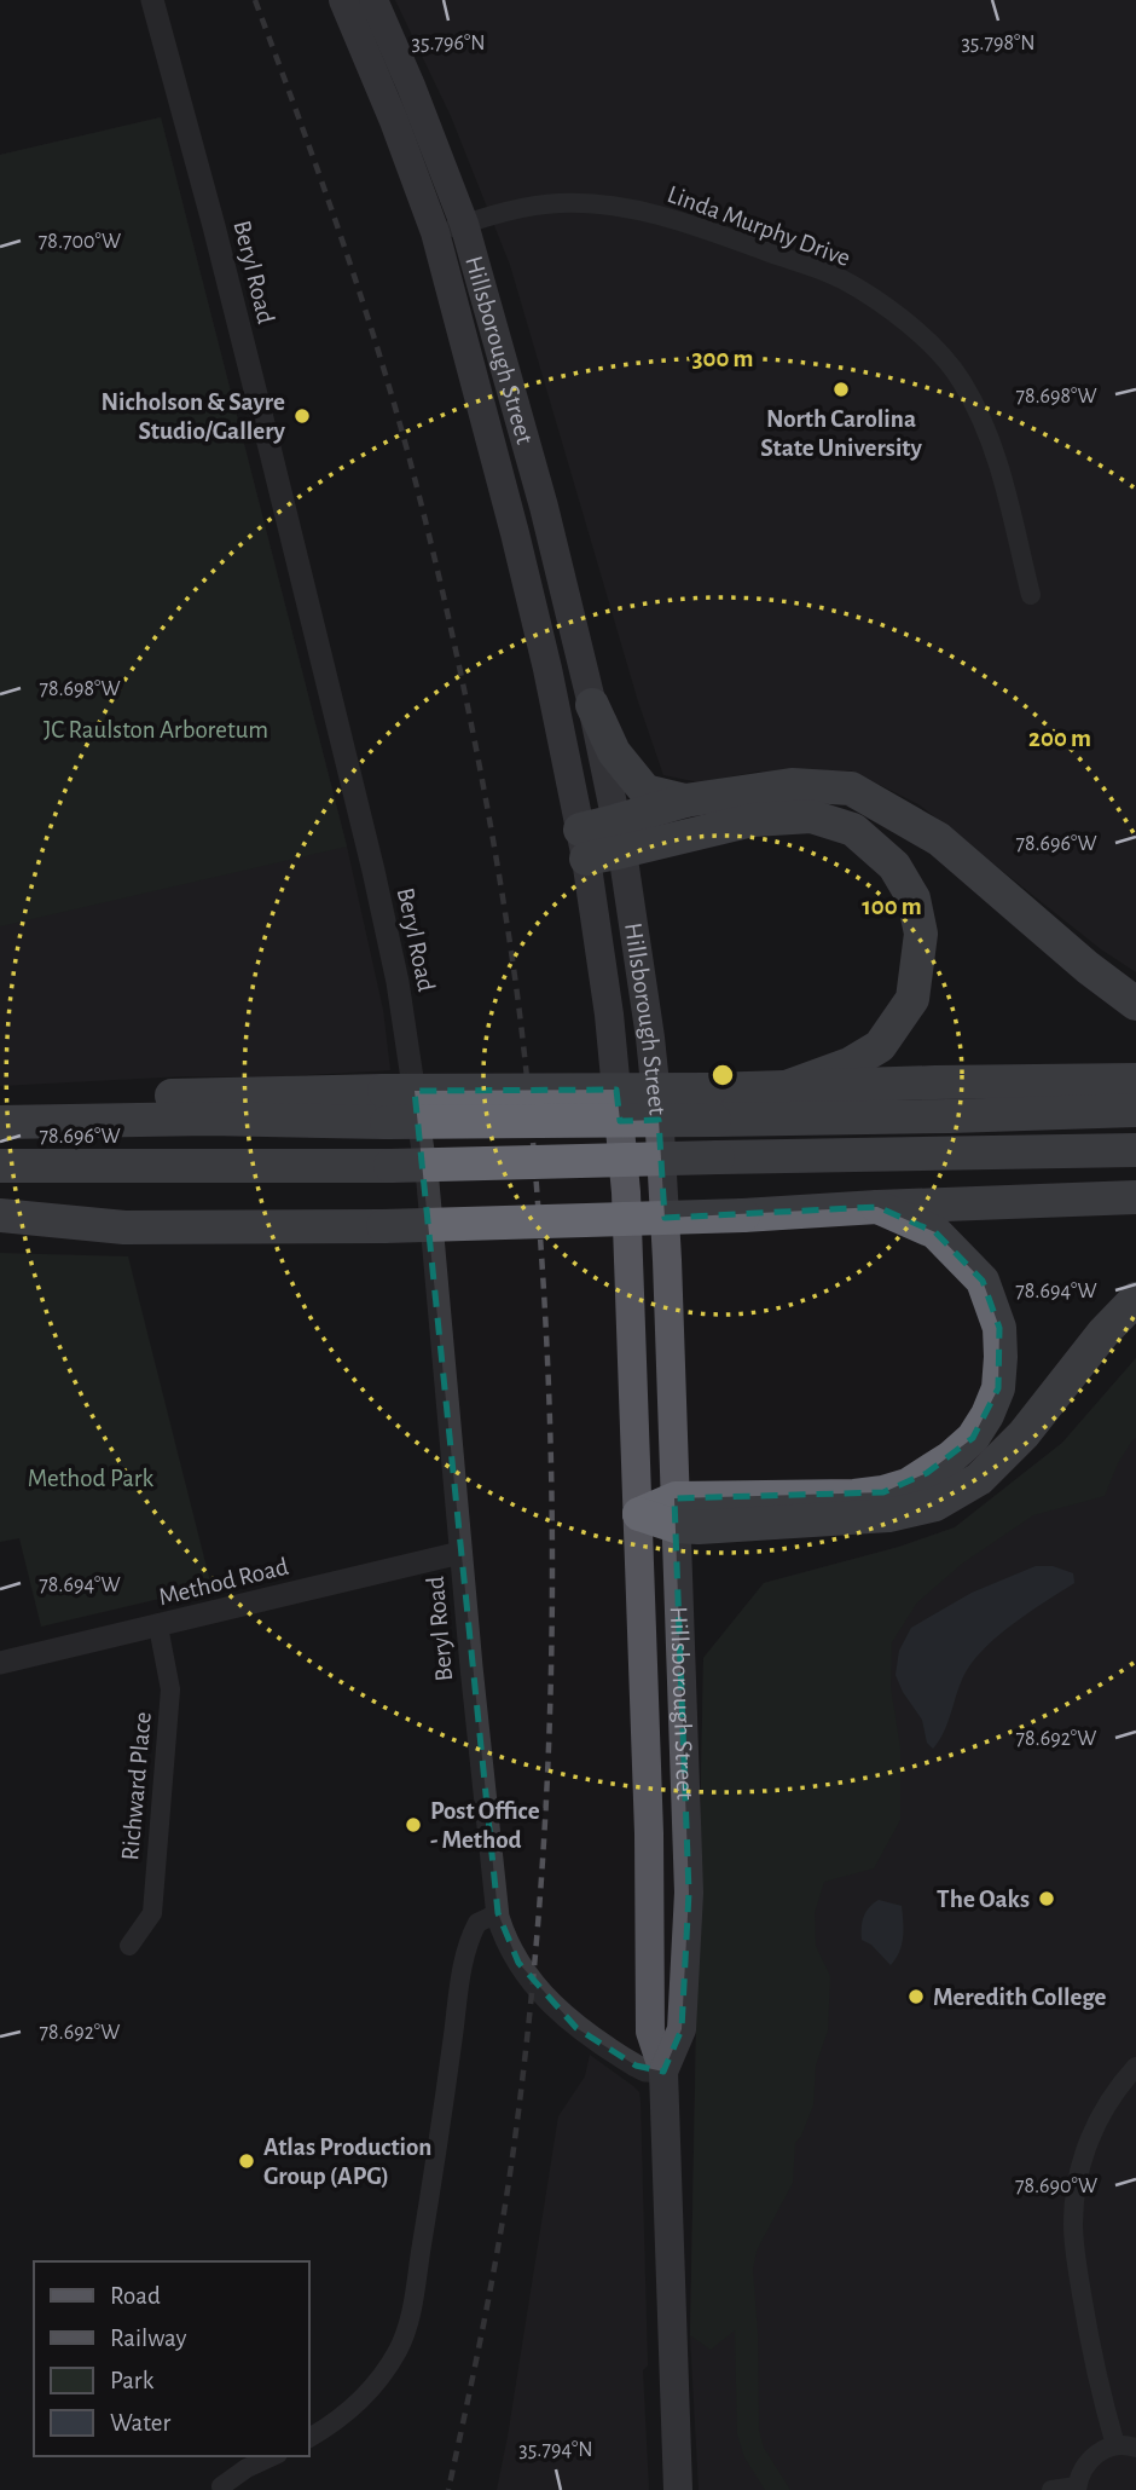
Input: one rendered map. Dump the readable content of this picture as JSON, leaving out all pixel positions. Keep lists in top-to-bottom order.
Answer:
{
  "streets": {
    "main road": ["Hillsborough Street"],
    "street": [
      "Linda Murphy Drive",
      "Beryl Road",
      "Method Road",
      "Richward Place"
    ]
  },
  "crossings": [
    ["Linda Murphy Drive", "Hillsborough Street"],
    ["Beryl Road", "Hillsborough Street"],
    ["Beryl Road", "Method Road"],
    ["Method Road", "Richward Place"]
  ],
  "parks": ["JC Raulston Arboretum", "Method Park"],
  "places": [
    "North Carolina State University",
    "Nicholson & Sayre Studio/Gallery",
    "Post Office - Method",
    "The Oaks",
    "Meredith College",
    "Atlas Production Group (APG)"
  ],
  "legend": [
    "Road",
    "Railway",
    "Park",
    "Water"
  ],
  "coordinates": [
    "35.796°N",
    "35.798°N",
    "78.700°W",
    "78.698°W",
    "78.696°W",
    "78.694°W",
    "78.692°W",
    "78.690°W",
    "35.794°N"
  ],
  "rings": ["300 m", "200 m", "100 m"]
}
